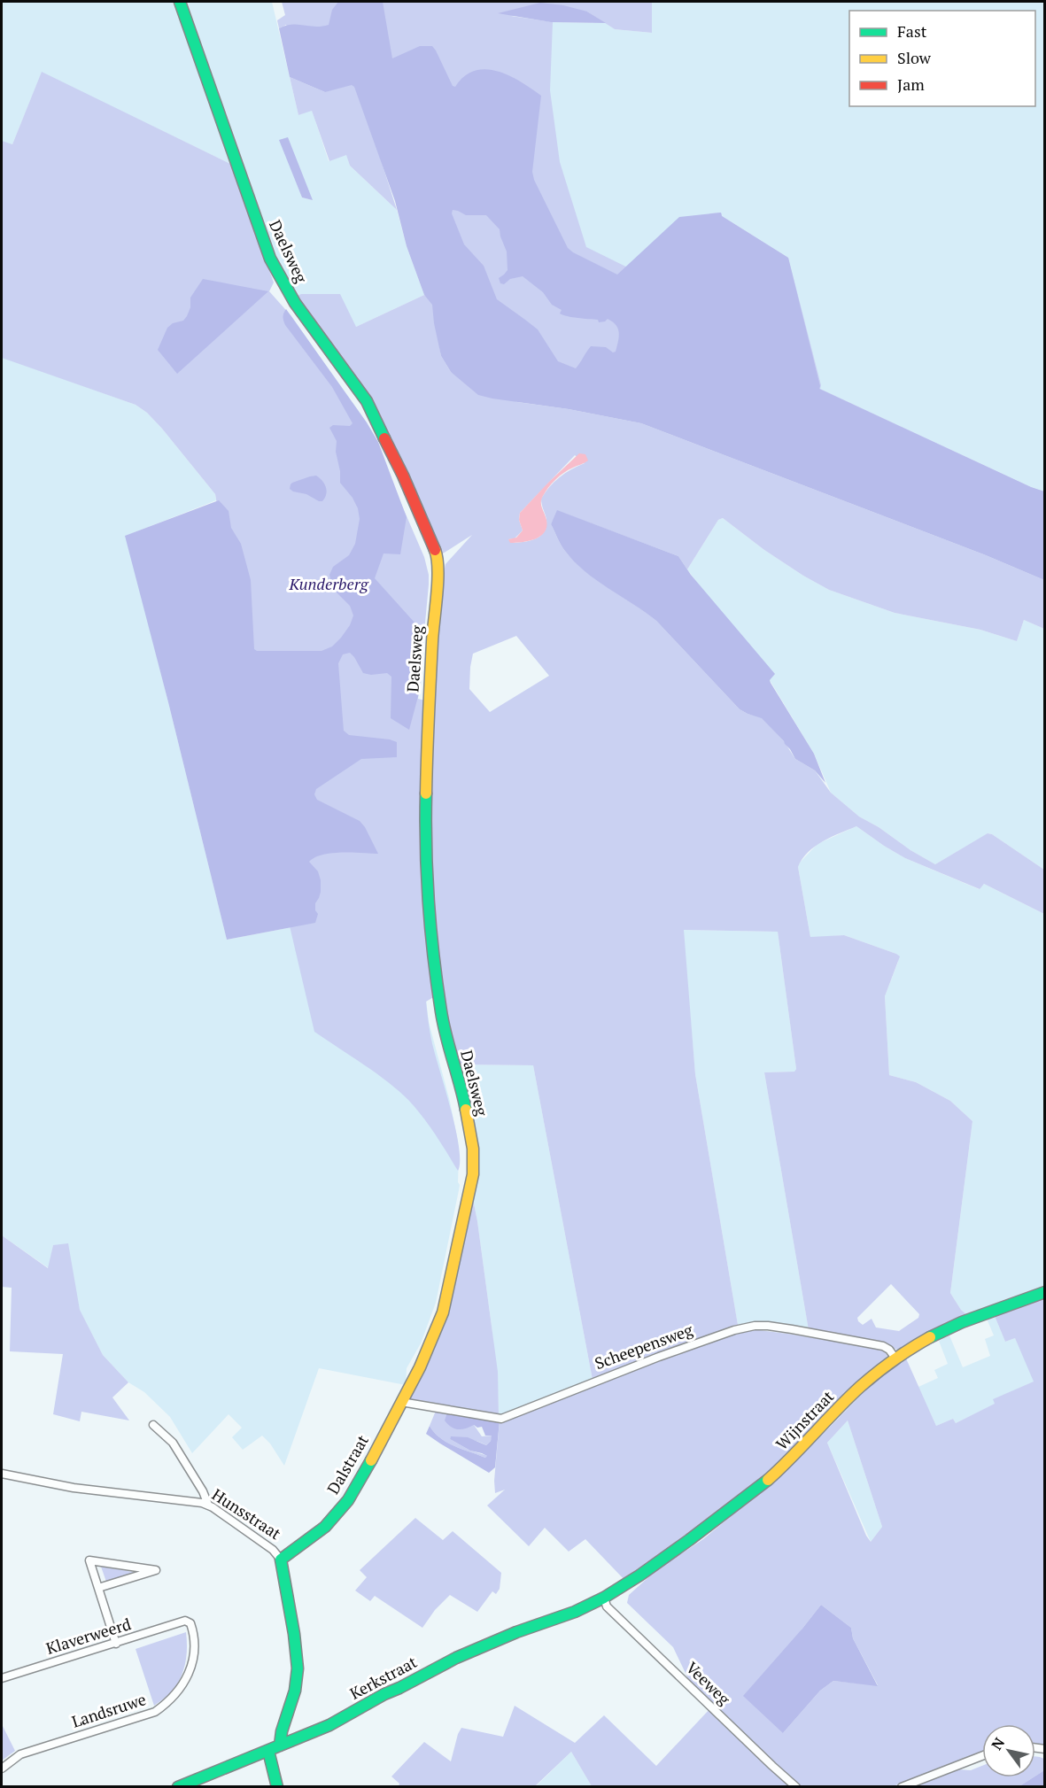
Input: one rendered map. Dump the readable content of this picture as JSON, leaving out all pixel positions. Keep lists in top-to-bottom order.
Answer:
{
  "streets": {
    "street": [
      "Daelsweg",
      "Scheepensweg",
      "Wijnstraat",
      "Dalstraat",
      "Hunsstraat",
      "Klaverweerd",
      "Kerkstraat",
      "Veeweg",
      "Landsruwe"
    ]
  },
  "crossings": [
    ["Daelsweg", "Dalstraat"],
    ["Scheepensweg", "Wijnstraat"],
    ["Scheepensweg", "Dalstraat"],
    ["Wijnstraat", "Kerkstraat"],
    ["Wijnstraat", "Veeweg"],
    ["Dalstraat", "Hunsstraat"],
    ["Hunsstraat", "Kerkstraat"],
    ["Klaverweerd", "Landsruwe"],
    ["Kerkstraat", "Veeweg"]
  ],
  "parks": ["Kunderberg"],
  "legend": ["Fast", "Slow", "Jam"],
  "north": "top left"
}
